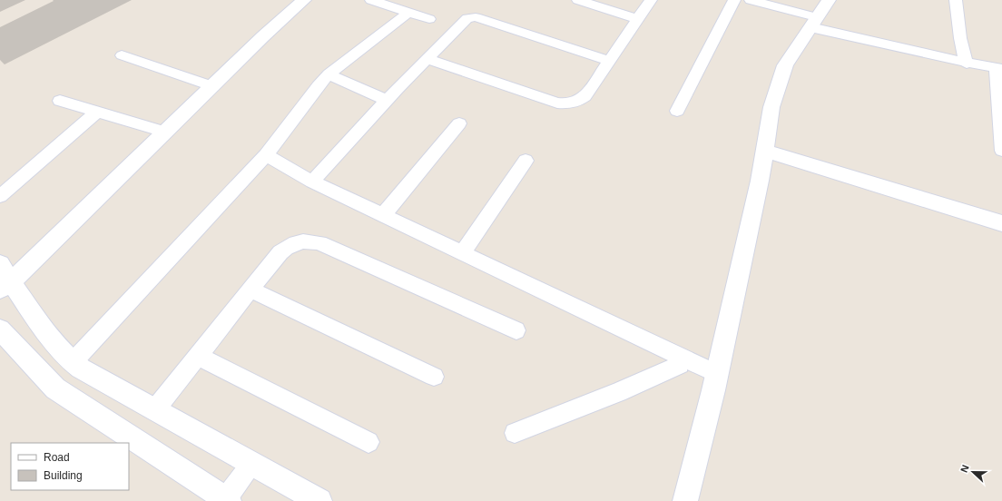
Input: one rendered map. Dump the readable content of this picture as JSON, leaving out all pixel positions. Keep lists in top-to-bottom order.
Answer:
{
  "legend": ["Road", "Building"],
  "north": "left"
}
